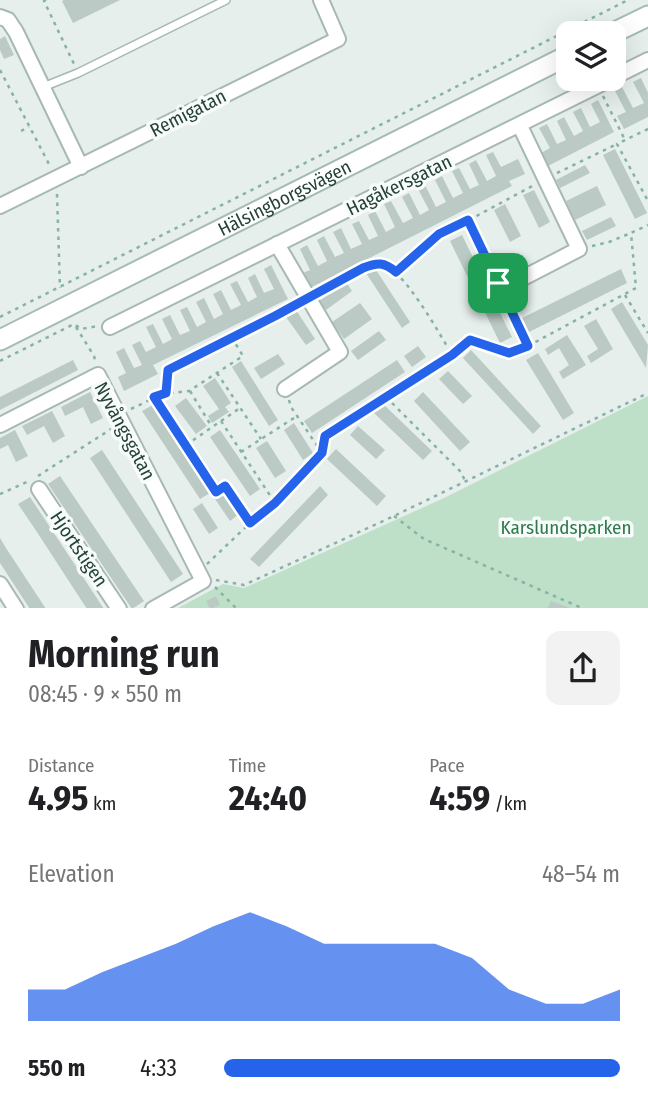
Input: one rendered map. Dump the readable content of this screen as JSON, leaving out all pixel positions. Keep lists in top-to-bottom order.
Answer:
{
  "streets": {
    "main road": ["Hälsingborgsvägen"],
    "street": [
      "Remigatan",
      "Hagåkersgatan",
      "Nyvångsgatan",
      "Hjortstigen"
    ]
  },
  "parks": ["Karslundsparken"],
  "page": {
    "heading": ["Morning run", "08:45 · 9 × 550 m"],
    "stats": [
      ["Distance", "4.95 km"],
      ["Time", "24:40"],
      ["Pace", "4:59 /km"]
    ],
    "chart": ["Elevation", "48–54 m"],
    "list": [
      {
        "name": "550 m",
        "note": "4:33"
      }
    ]
  }
}
